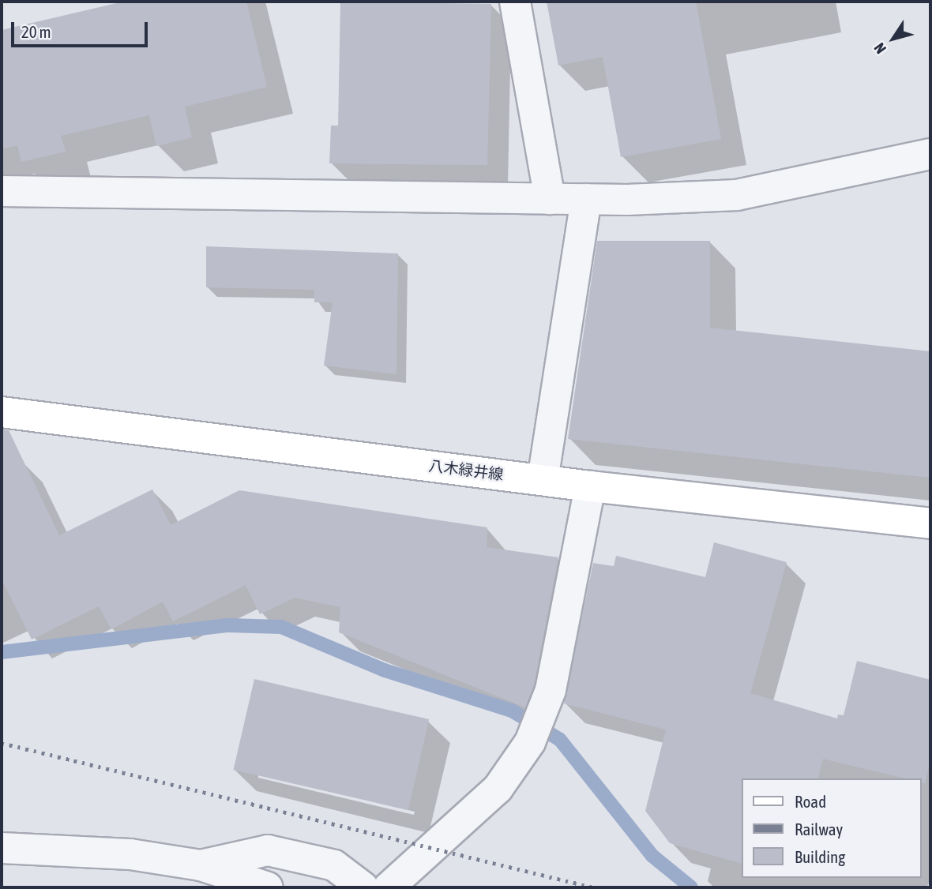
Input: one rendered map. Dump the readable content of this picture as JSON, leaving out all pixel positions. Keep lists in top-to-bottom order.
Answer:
{
  "streets": {
    "main road": ["八木緑井線"]
  },
  "legend": ["Road", "Railway", "Building"],
  "scale_bar": "20 m",
  "north": "bottom left"
}
